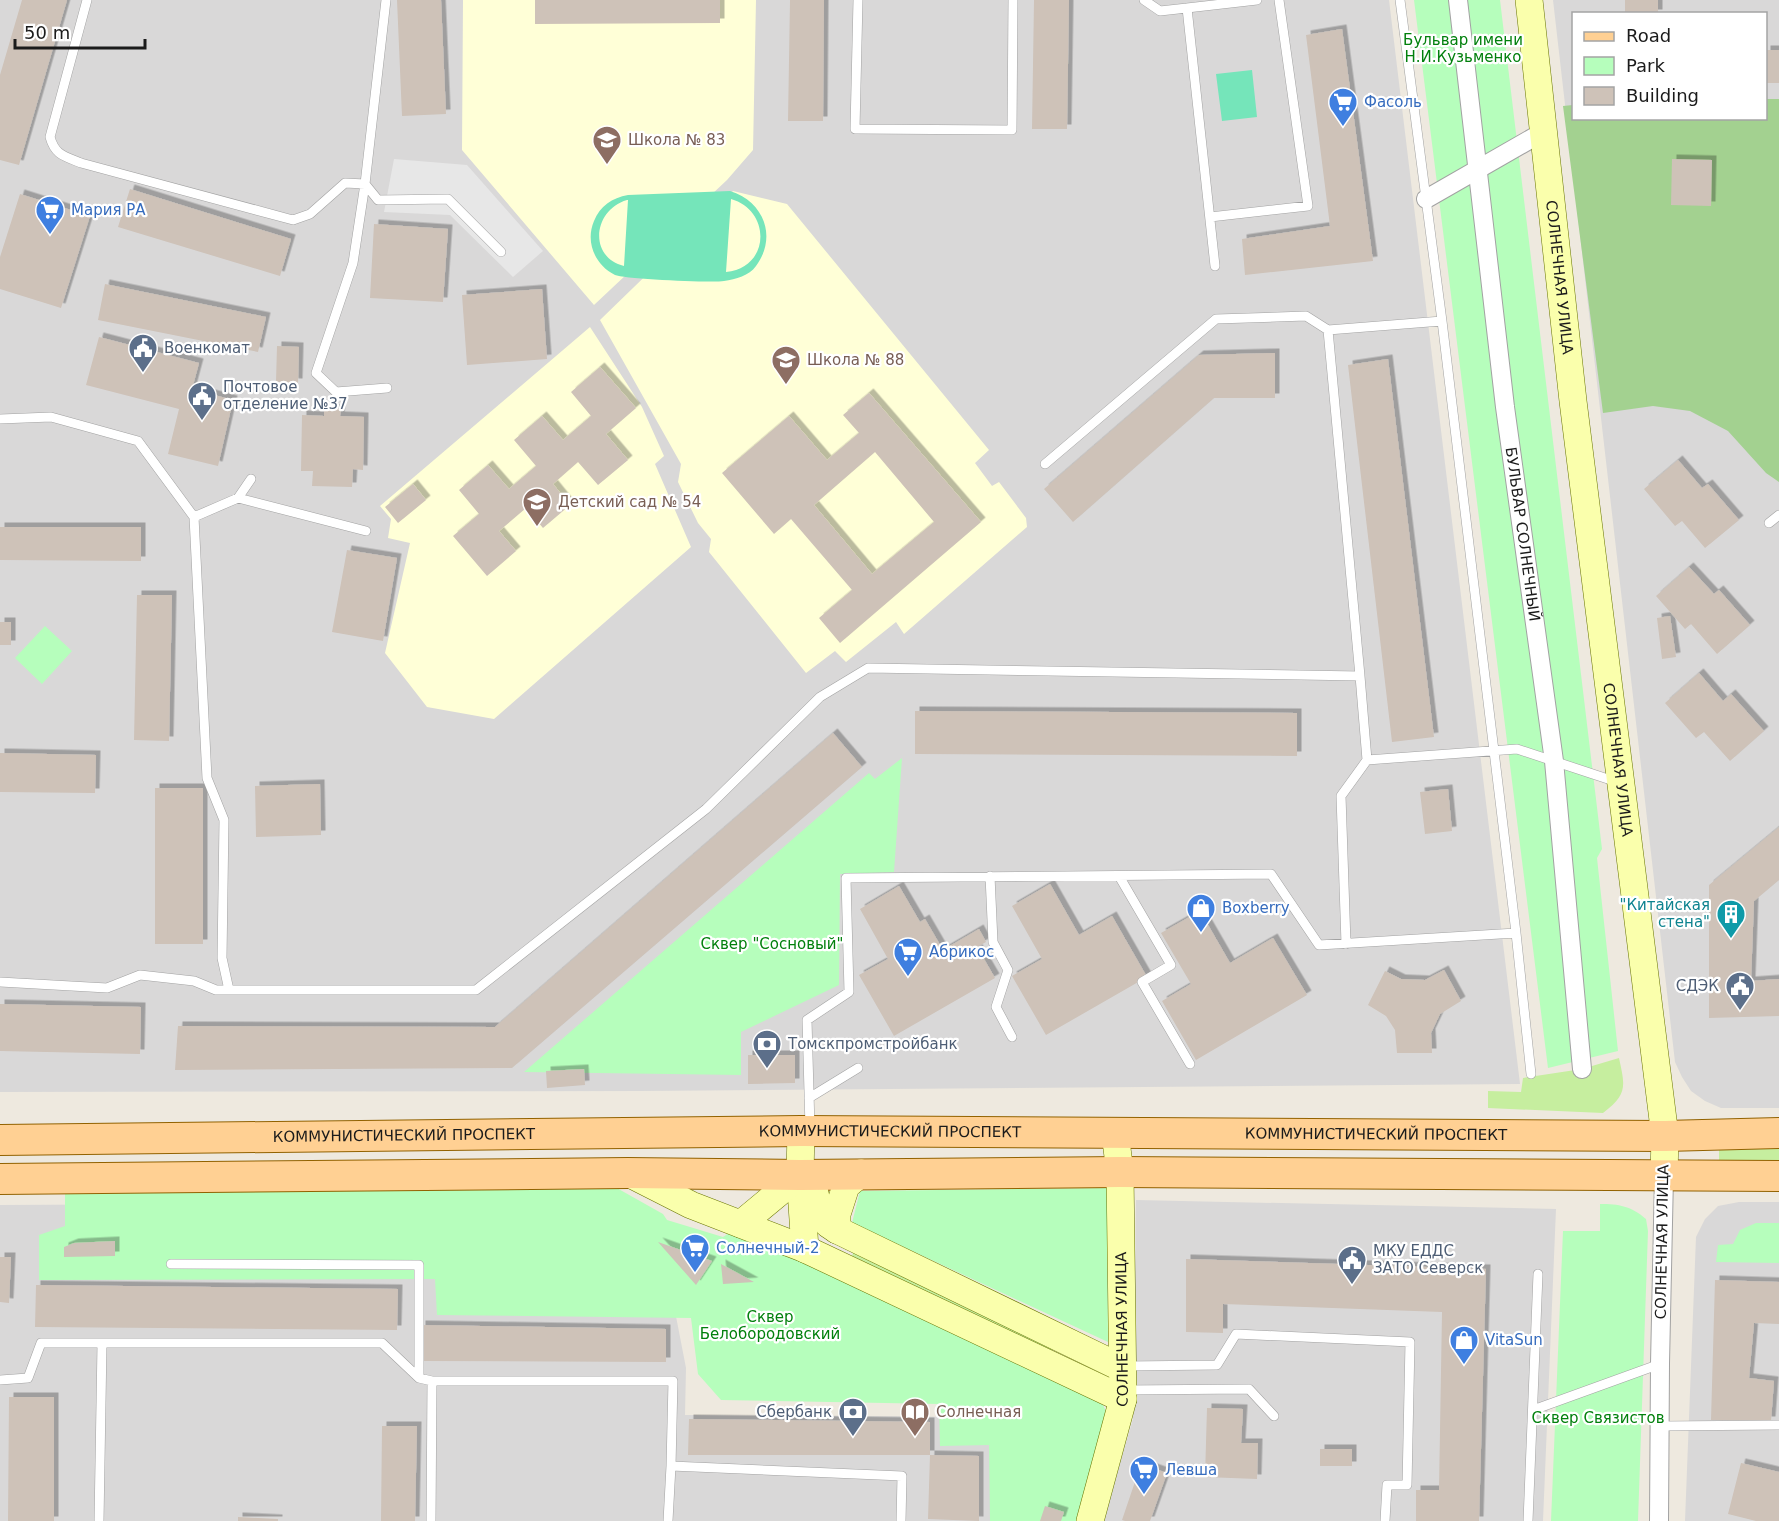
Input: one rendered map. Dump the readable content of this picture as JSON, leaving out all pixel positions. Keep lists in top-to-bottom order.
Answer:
{
  "streets": {
    "main road": ["КОММУНИСТИЧЕСКИЙ ПРОСПЕКТ"],
    "street": ["СОЛНЕЧНАЯ УЛИЦА", "БУЛЬВАР СОЛНЕЧНЫЙ"]
  },
  "crossings": [
    ["СОЛНЕЧНАЯ УЛИЦА", "КОММУНИСТИЧЕСКИЙ ПРОСПЕКТ"]
  ],
  "parks": [
    "Бульвар имени Н.И.Кузьменко",
    "Сквер \"Сосновый\"",
    "Сквер Белобородовский",
    "Сквер Связистов"
  ],
  "places": {
    "supermarket": [
      "Фасоль",
      "Мария РА",
      "Абрикос",
      "Солнечный-2",
      "Левша"
    ],
    "school or university": ["Школа № 83", "Школа № 88", "Детский сад № 54"],
    "public building": [
      "Военкомат",
      "Почтовое отделение №37",
      "СДЭК",
      "МКУ ЕДДС ЗАТО Северск"
    ],
    "shop": ["Boxberry", "VitaSun"],
    "building": ["\"Китайская стена\""],
    "bank": ["Томскпромстройбанк", "Сбербанк"],
    "library": ["Солнечная"]
  },
  "legend": ["Road", "Park", "Building"],
  "scale_bar": "50 m"
}
